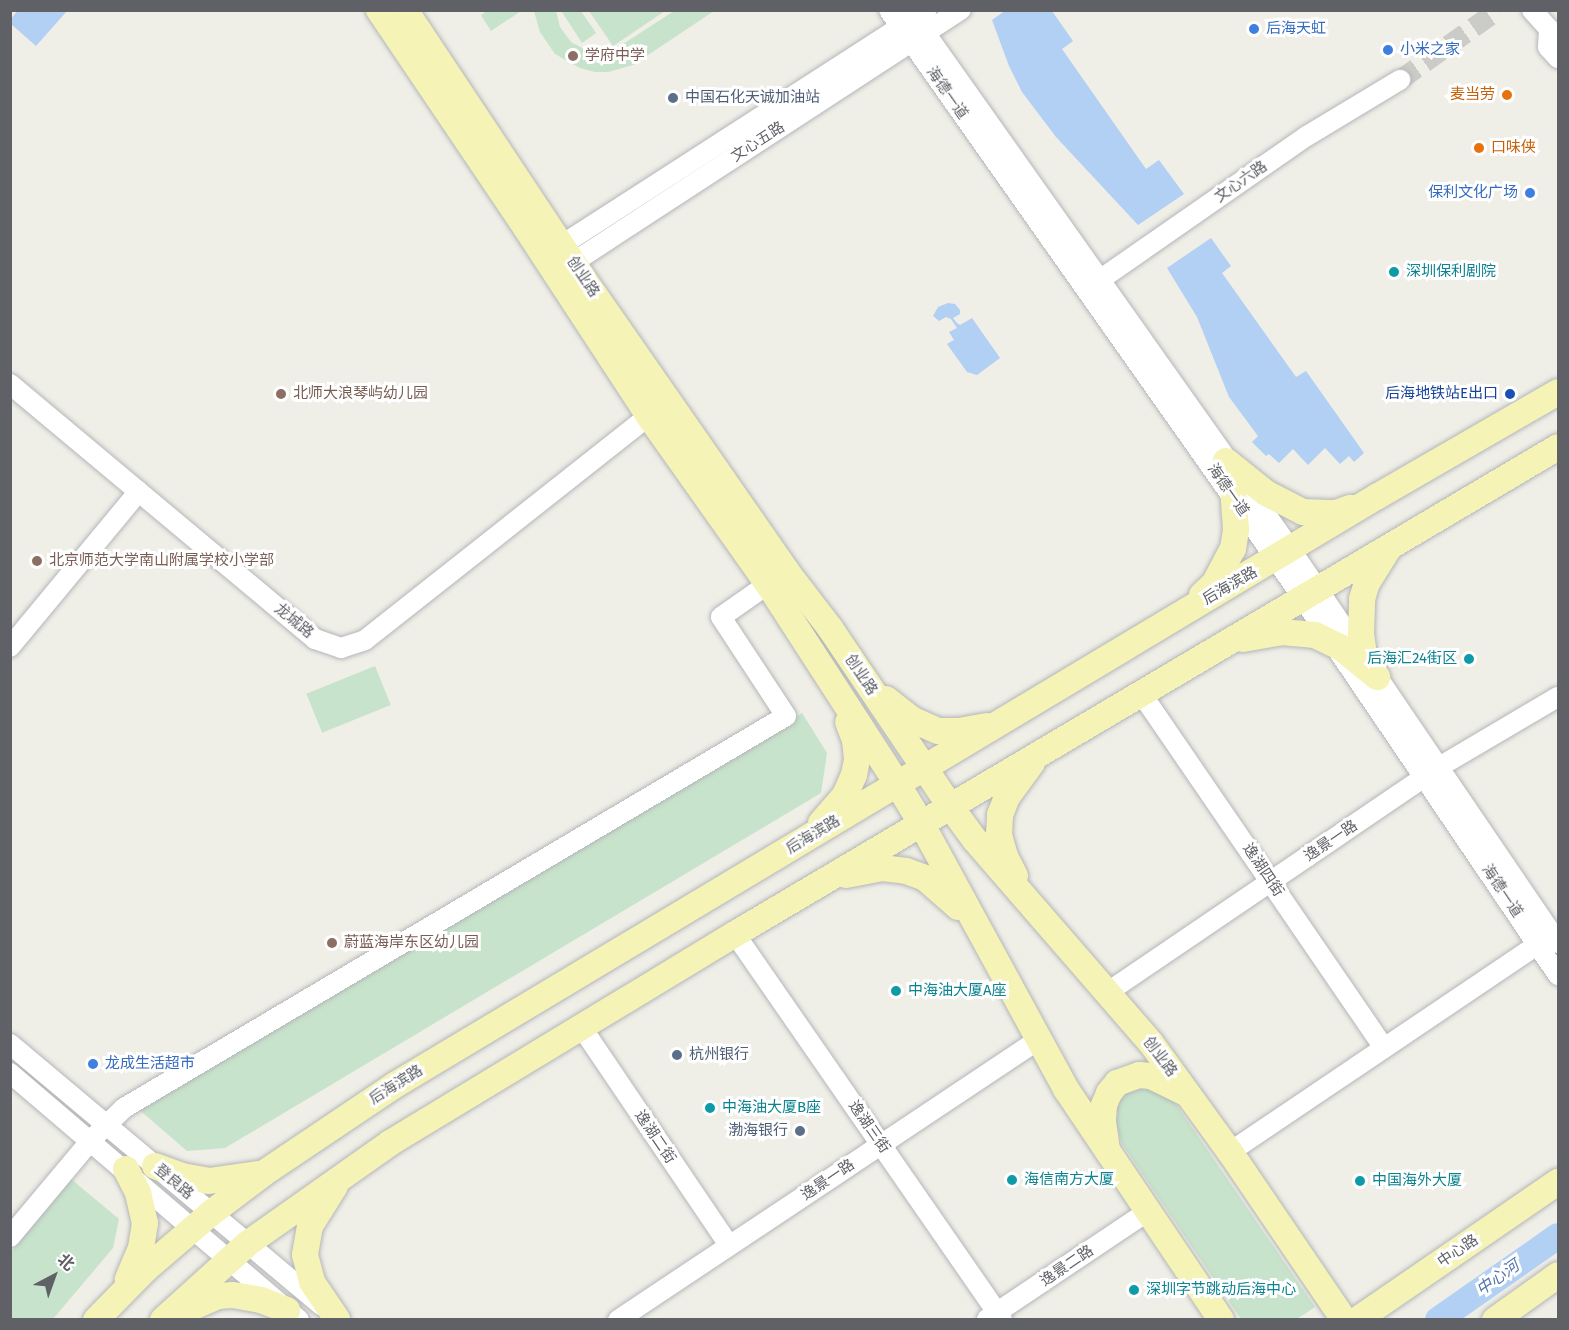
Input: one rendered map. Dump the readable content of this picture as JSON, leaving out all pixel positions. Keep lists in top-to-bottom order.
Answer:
{
  "streets": {
    "main road": ["创业路", "后海滨路", "中心路"],
    "street": [
      "海德一道",
      "文心五路",
      "文心六路",
      "龙城路",
      "逸景一路",
      "逸湖四街",
      "逸湖三街",
      "逸湖二街",
      "登良路",
      "逸景二路"
    ]
  },
  "crossings": [
    ["海德一道", "文心五路"],
    ["海德一道", "文心六路"],
    ["海德一道", "后海滨路"],
    ["海德一道", "逸景一路"],
    ["文心五路", "创业路"],
    ["创业路", "后海滨路"],
    ["创业路", "龙城路"],
    ["创业路", "逸景一路"],
    ["创业路", "逸景二路"],
    ["后海滨路", "登良路"],
    ["逸景一路", "逸湖四街"],
    ["逸景一路", "逸湖三街"],
    ["逸景一路", "逸湖二街"],
    ["逸湖三街", "逸景二路"]
  ],
  "water": ["中心河"],
  "places": [
    "后海天虹",
    "小米之家",
    "学府中学",
    "麦当劳",
    "中国石化天诚加油站",
    "口味侠",
    "保利文化广场",
    "深圳保利剧院",
    "北师大浪琴屿幼儿园",
    "后海地铁站E出口",
    "北京师范大学南山附属学校小学部",
    "后海汇24街区",
    "蔚蓝海岸东区幼儿园",
    "中海油大厦A座",
    "杭州银行",
    "龙成生活超市",
    "中海油大厦B座",
    "渤海银行",
    "海信南方大厦",
    "中国海外大厦",
    "深圳字节跳动后海中心"
  ],
  "north": "top right"
}
